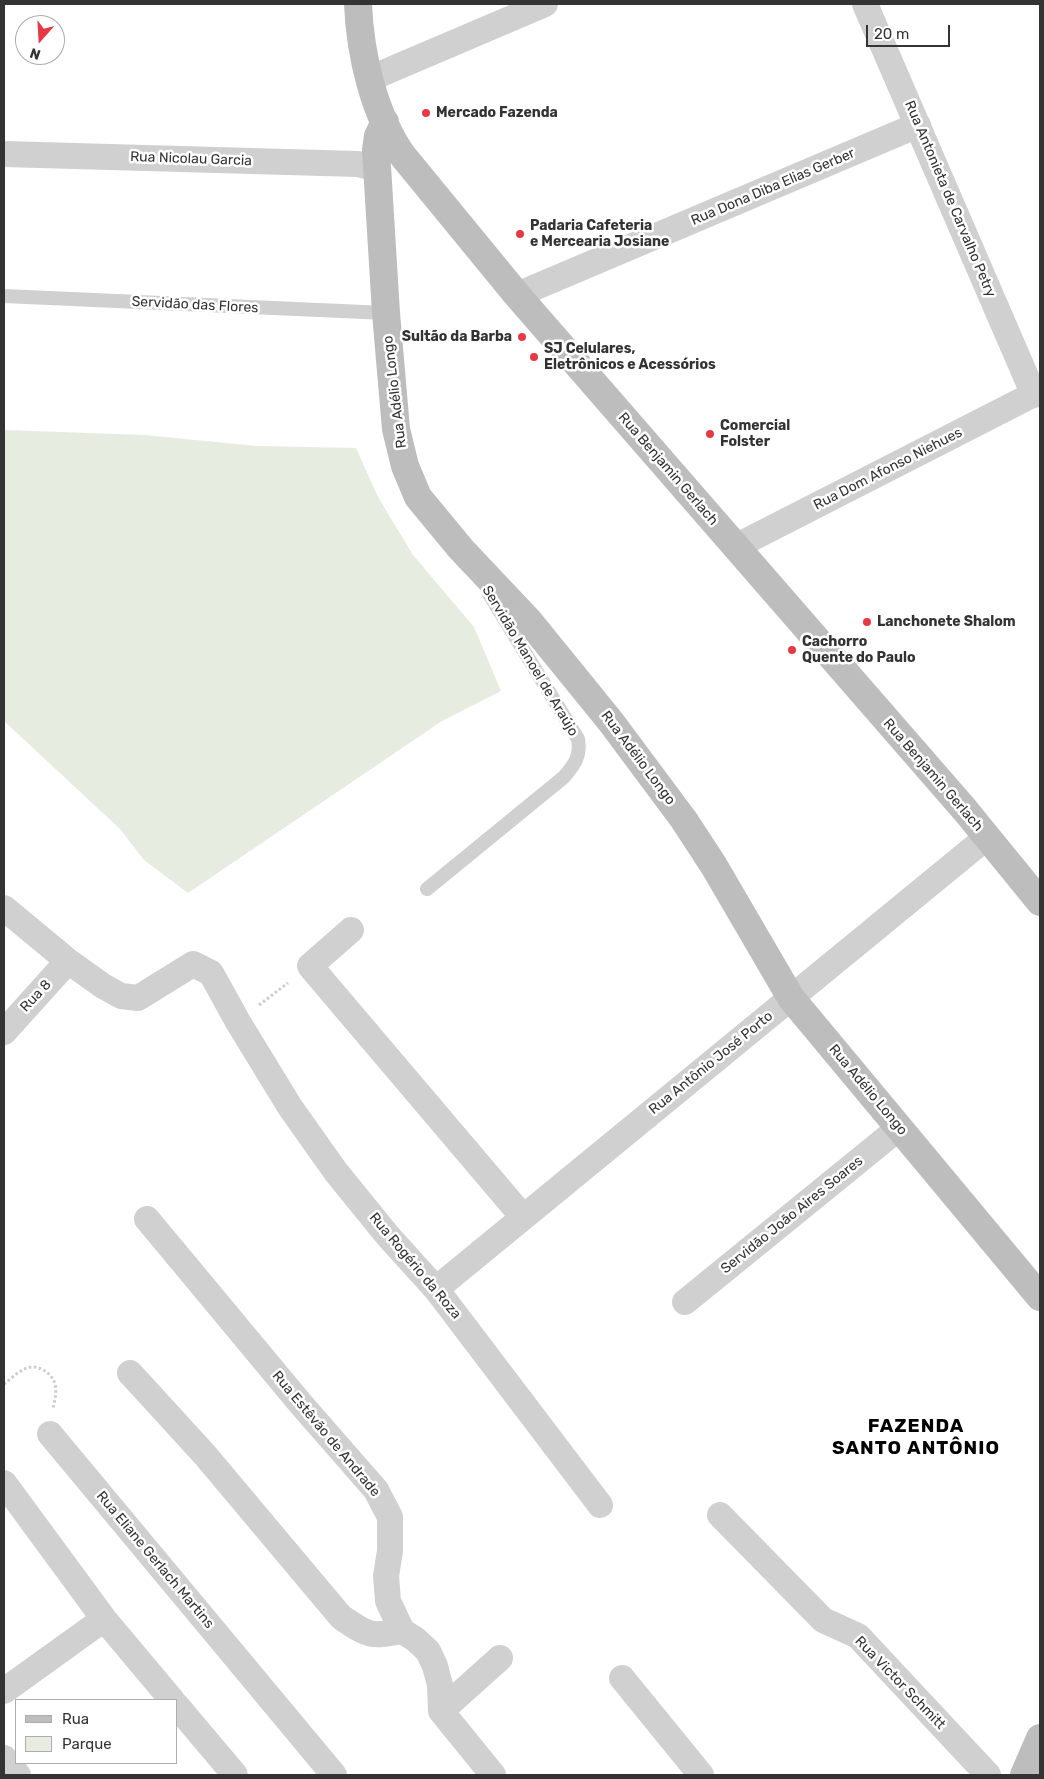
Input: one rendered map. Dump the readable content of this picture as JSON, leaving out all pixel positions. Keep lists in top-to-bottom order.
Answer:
{
  "streets": {
    "street": [
      "Rua Nicolau Garcia",
      "Rua Dona Diba Elias Gerber",
      "Rua Antonieta de Carvalho Petry",
      "Rua Adélio Longo",
      "Rua Benjamin Gerlach",
      "Rua Dom Afonso Niehues",
      "Rua 8",
      "Rua Antônio José Porto",
      "Servidão João Aires Soares",
      "Rua Rogério da Roza",
      "Rua Estêvão de Andrade",
      "Rua Eliane Gerlach Martins",
      "Rua Victor Schmitt"
    ],
    "lane": ["Servidão das Flores", "Servidão Manoel de Araújo"]
  },
  "crossings": [
    ["Rua Nicolau Garcia", "Rua Adélio Longo"],
    ["Rua Dona Diba Elias Gerber", "Rua Antonieta de Carvalho Petry"],
    ["Rua Dona Diba Elias Gerber", "Rua Benjamin Gerlach"],
    ["Rua Antonieta de Carvalho Petry", "Rua Dom Afonso Niehues"],
    ["Servidão das Flores", "Rua Adélio Longo"],
    ["Rua Adélio Longo", "Rua Benjamin Gerlach"],
    ["Rua Adélio Longo", "Servidão Manoel de Araújo"],
    ["Rua Adélio Longo", "Rua Antônio José Porto"],
    ["Rua Adélio Longo", "Servidão João Aires Soares"],
    ["Rua Benjamin Gerlach", "Rua Dom Afonso Niehues"],
    ["Rua Benjamin Gerlach", "Rua Antônio José Porto"],
    ["Rua 8", "Rua Rogério da Roza"],
    ["Rua Antônio José Porto", "Rua Rogério da Roza"]
  ],
  "districts": ["FAZENDA SANTO ANTÔNIO"],
  "places": [
    "Mercado Fazenda",
    "Padaria Cafeteria e Mercearia Josiane",
    "Sultão da Barba",
    "SJ Celulares, Eletrônicos e Acessórios",
    "Comercial Folster",
    "Lanchonete Shalom",
    "Cachorro Quente do Paulo"
  ],
  "legend": ["Rua", "Parque"],
  "scale_bar": "20 m",
  "north": "bottom"
}
